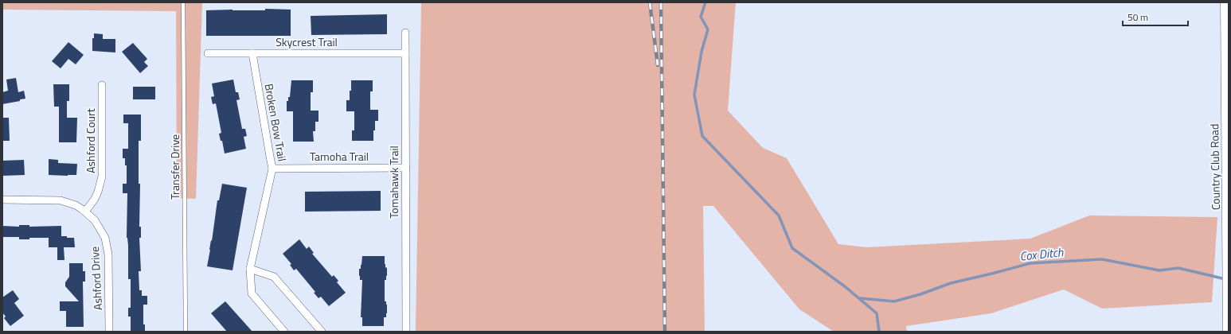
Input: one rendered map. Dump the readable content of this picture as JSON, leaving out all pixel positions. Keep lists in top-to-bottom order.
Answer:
{
  "streets": {
    "main road": ["Country Club Road"],
    "street": [
      "Skycrest Trail",
      "Broken Bow Trail",
      "Ashford Court",
      "Tamoha Trail",
      "Tomahawk Trail",
      "Ashford Drive"
    ],
    "lane": ["Transfer Drive"]
  },
  "crossings": [
    ["Skycrest Trail", "Broken Bow Trail"],
    ["Skycrest Trail", "Tomahawk Trail"],
    ["Broken Bow Trail", "Tamoha Trail"],
    ["Ashford Court", "Ashford Drive"],
    ["Tamoha Trail", "Tomahawk Trail"]
  ],
  "water": ["Cox Ditch"],
  "scale_bar": "50 m"
}
